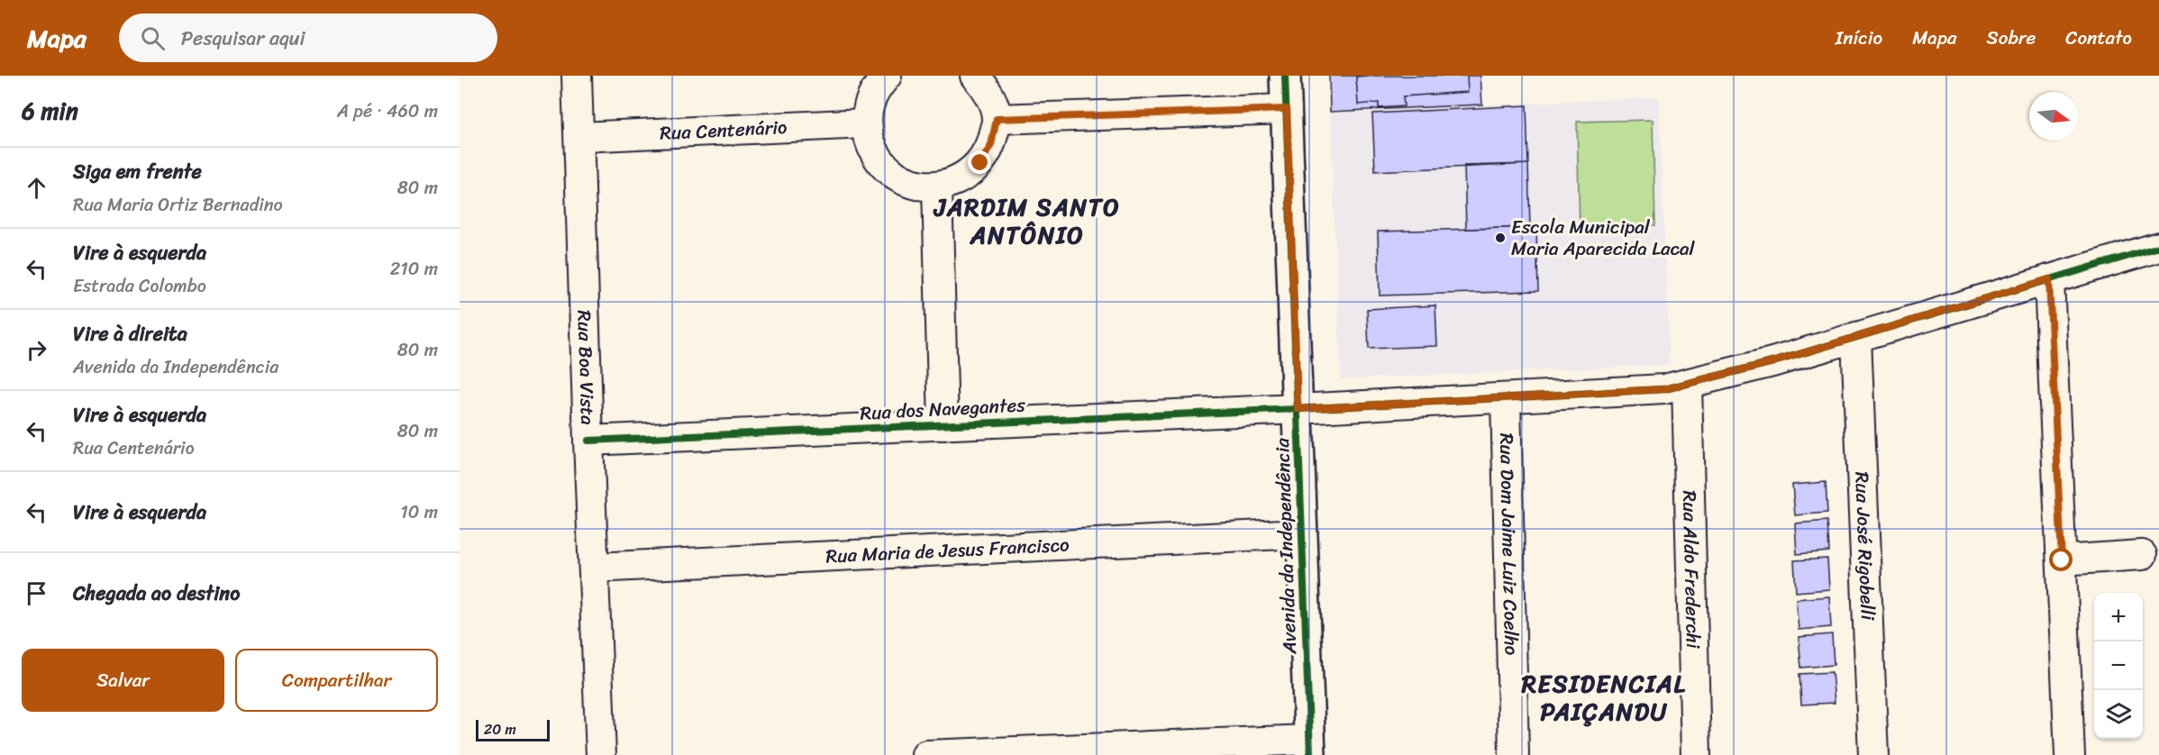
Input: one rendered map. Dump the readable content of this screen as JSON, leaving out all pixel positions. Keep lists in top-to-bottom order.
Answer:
{
  "streets": {
    "street": [
      "Rua Centenário",
      "Rua Boa Vista",
      "Rua dos Navegantes",
      "Rua Dom Jaime Luiz Coelho",
      "Avenida da Independência",
      "Rua José Rigobelli",
      "Rua Maria de Jesus Francisco",
      "Rua Aldo Frederchi"
    ]
  },
  "crossings": [
    ["Rua Centenário", "Rua Boa Vista"],
    ["Rua Boa Vista", "Rua dos Navegantes"],
    ["Rua Boa Vista", "Rua Maria de Jesus Francisco"],
    ["Rua dos Navegantes", "Rua Dom Jaime Luiz Coelho"],
    ["Rua dos Navegantes", "Avenida da Independência"],
    ["Rua dos Navegantes", "Rua José Rigobelli"],
    ["Rua dos Navegantes", "Rua Aldo Frederchi"],
    ["Avenida da Independência", "Rua Maria de Jesus Francisco"]
  ],
  "districts": ["JARDIM SANTO ANTÔNIO", "RESIDENCIAL PAIÇANDU"],
  "places": ["Escola Municipal Maria Aparecida Lacal"],
  "scale_bar": "20 m",
  "north": "right",
  "page": {
    "header": "Mapa",
    "search": "Pesquisar aqui",
    "nav": [
      "Início",
      "Mapa",
      "Sobre",
      "Contato"
    ],
    "heading": ["6 min", "A pé · 460 m"],
    "list": [
      ["Siga em frente", "Rua Maria Ortiz Bernadino", "80 m"],
      ["Vire à esquerda", "Estrada Colombo", "210 m"],
      ["Vire à direita", "Avenida da Independência", "80 m"],
      ["Vire à esquerda", "Rua Centenário", "80 m"],
      ["Vire à esquerda", "10 m"],
      "Chegada ao destino"
    ],
    "map_buttons": ["+", "−"],
    "buttons": ["Salvar", "Compartilhar"],
    "scale": "20 m"
  }
}
